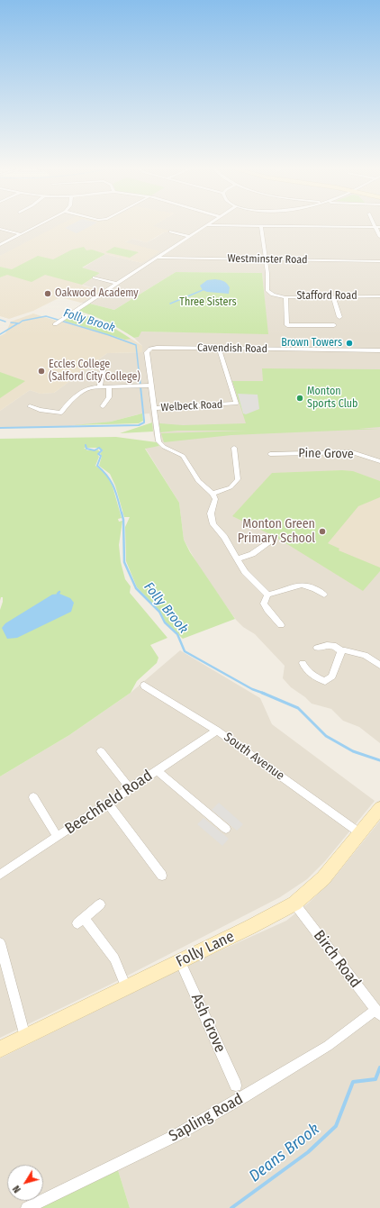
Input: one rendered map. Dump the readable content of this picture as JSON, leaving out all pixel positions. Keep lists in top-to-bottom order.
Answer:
{
  "streets": {
    "main road": ["Folly Lane"],
    "street": [
      "Westminster Road",
      "Stafford Road",
      "Cavendish Road",
      "Welbeck Road",
      "Pine Grove",
      "South Avenue",
      "Beechfield Road",
      "Birch Road",
      "Ash Grove",
      "Sapling Road"
    ]
  },
  "crossings": [
    ["Westminster Road", "Stafford Road"],
    ["Cavendish Road", "Welbeck Road"],
    ["South Avenue", "Beechfield Road"],
    ["South Avenue", "Folly Lane"],
    ["Folly Lane", "Birch Road"],
    ["Folly Lane", "Ash Grove"],
    ["Birch Road", "Sapling Road"]
  ],
  "water": ["Folly Brook", "Deans Brook"],
  "parks": ["Three Sisters"],
  "places": [
    "Oakwood Academy",
    "Brown Towers",
    "Eccles College (Salford City College)",
    "Monton Sports Club",
    "Monton Green Primary School"
  ],
  "north": "bottom left"
}
